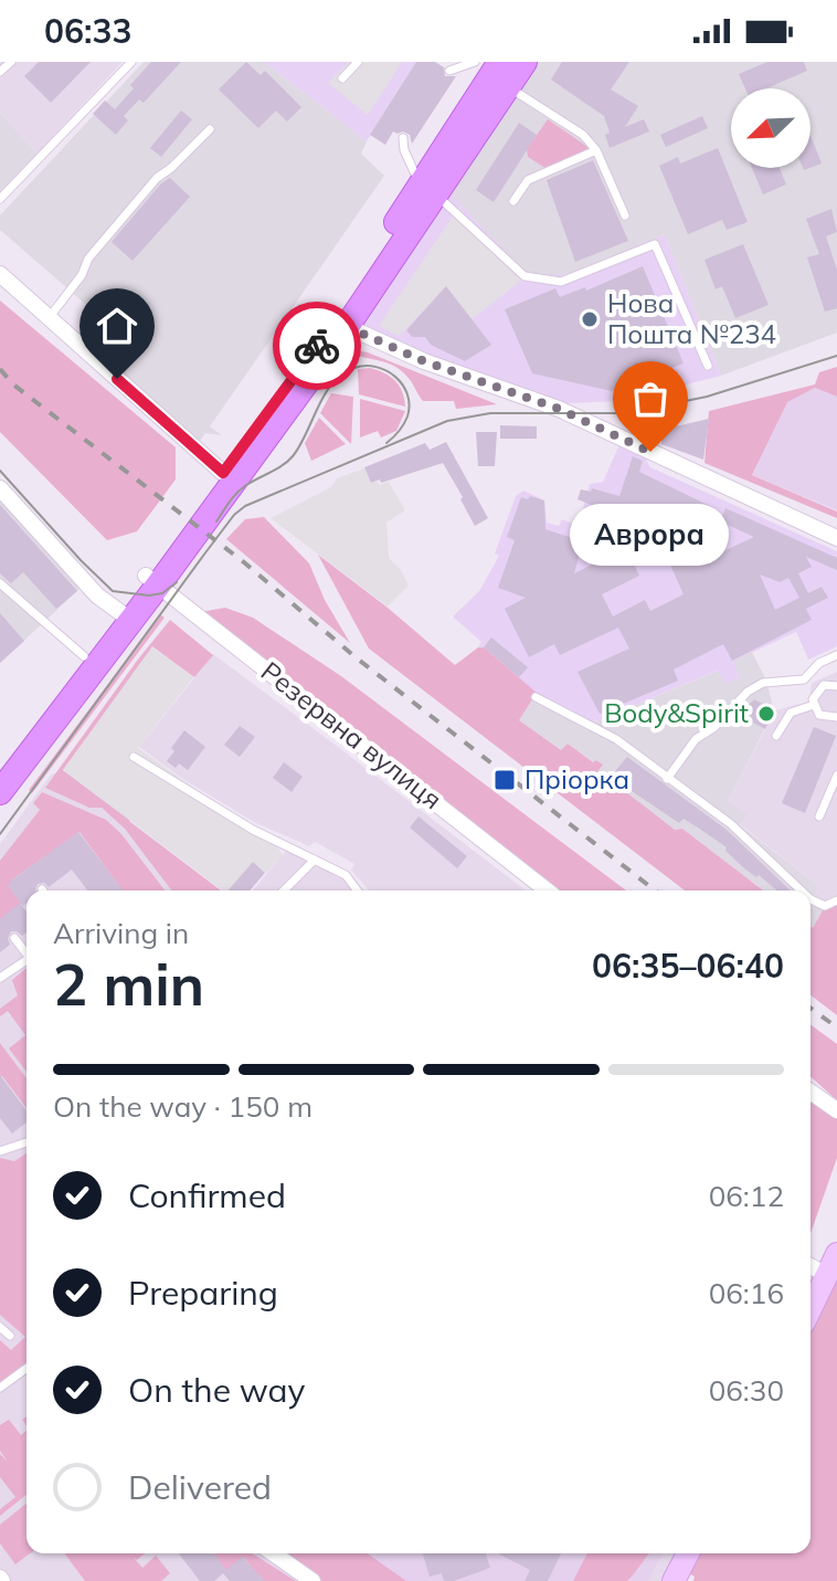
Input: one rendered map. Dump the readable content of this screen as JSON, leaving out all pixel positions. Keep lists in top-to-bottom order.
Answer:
{
  "streets": {
    "street": ["Резервна вулиця"]
  },
  "places": {
    "other": ["Нова Пошта №234", "Аврора", "Body&Spirit"],
    "transit": ["Пріорка"]
  },
  "north": "bottom left",
  "page": {
    "status": "06:33",
    "bubble": "Аврора",
    "heading": ["2 min", "Arriving in", "06:35–06:40"],
    "bar": "On the way · 150 m",
    "list": [
      ["Confirmed", "06:12"],
      ["Preparing", "06:16"],
      ["On the way", "06:30"],
      "Delivered"
    ]
  }
}
